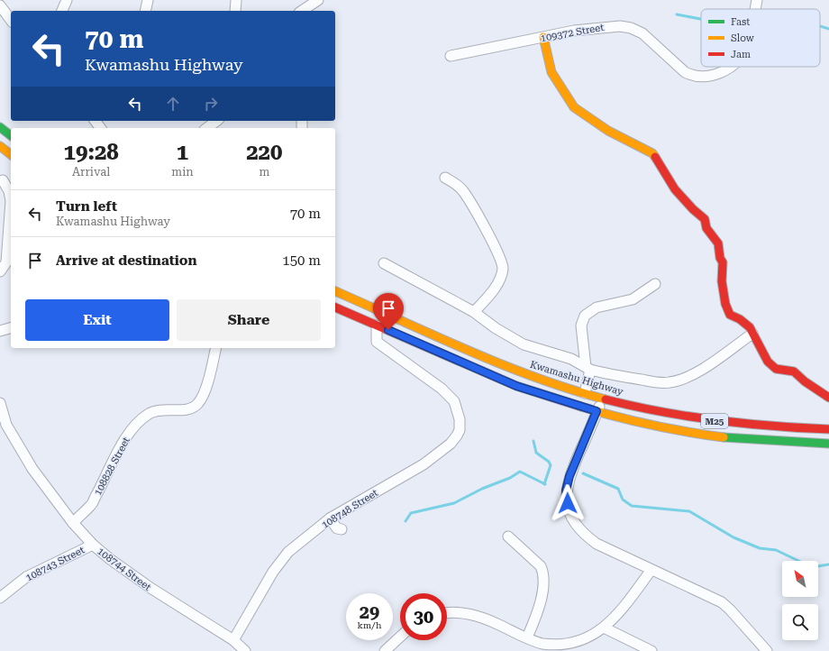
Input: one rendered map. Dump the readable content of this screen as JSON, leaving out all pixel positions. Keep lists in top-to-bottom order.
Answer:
{
  "streets": {
    "main road": ["Kwamashu Highway", "M25"],
    "street": [
      "109372 Street",
      "108828 Street",
      "108748 Street",
      "108743 Street",
      "108744 Street"
    ]
  },
  "crossings": [
    ["M25", "108748 Street"],
    ["108828 Street", "108744 Street"],
    ["108748 Street", "108744 Street"],
    ["108743 Street", "108744 Street"]
  ],
  "legend": ["Fast", "Slow", "Jam"],
  "north": "top left",
  "page": {
    "turn": ["70 m", "Kwamashu Highway"],
    "eta": [
      "19:28",
      "Arrival",
      "1",
      "min",
      "220",
      "m"
    ],
    "list": [
      {
        "name": "Turn left",
        "note": "Kwamashu Highway",
        "value": "70 m"
      },
      {
        "name": "Arrive at destination",
        "value": "150 m"
      }
    ],
    "buttons": ["Exit", "Share"],
    "speed": "29 km/h",
    "limit": "30"
  }
}
